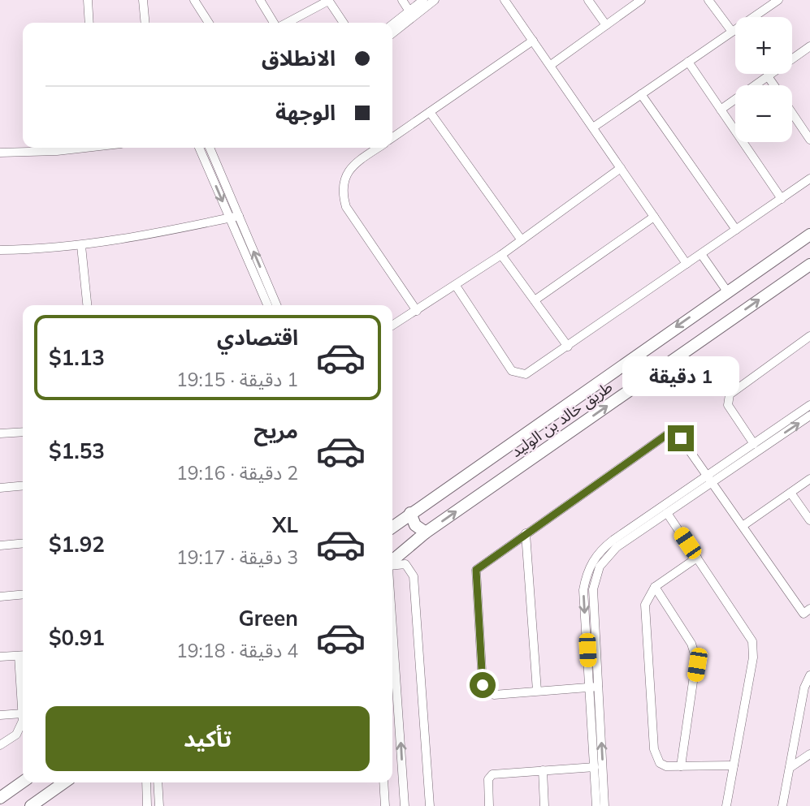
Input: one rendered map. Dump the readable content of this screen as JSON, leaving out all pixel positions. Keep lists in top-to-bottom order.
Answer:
{
  "streets": {
    "street": ["طريق خالد بن الوليد"]
  },
  "page": {
    "map_buttons": ["+", "−"],
    "banner": ["الانطلاق", "الوجهة"],
    "list": [
      {
        "name": "اقتصادي",
        "note": "1 دقيقة · 19:15",
        "value": "$1.13"
      },
      {
        "name": "مريح",
        "note": "2 دقيقة · 19:16",
        "value": "$1.53"
      },
      {
        "name": "XL",
        "note": "3 دقيقة · 19:17",
        "value": "$1.92"
      },
      {
        "name": "Green",
        "note": "4 دقيقة · 19:18",
        "value": "$0.91"
      }
    ],
    "bubble": "1 دقيقة",
    "buttons": "تأكيد"
  }
}
